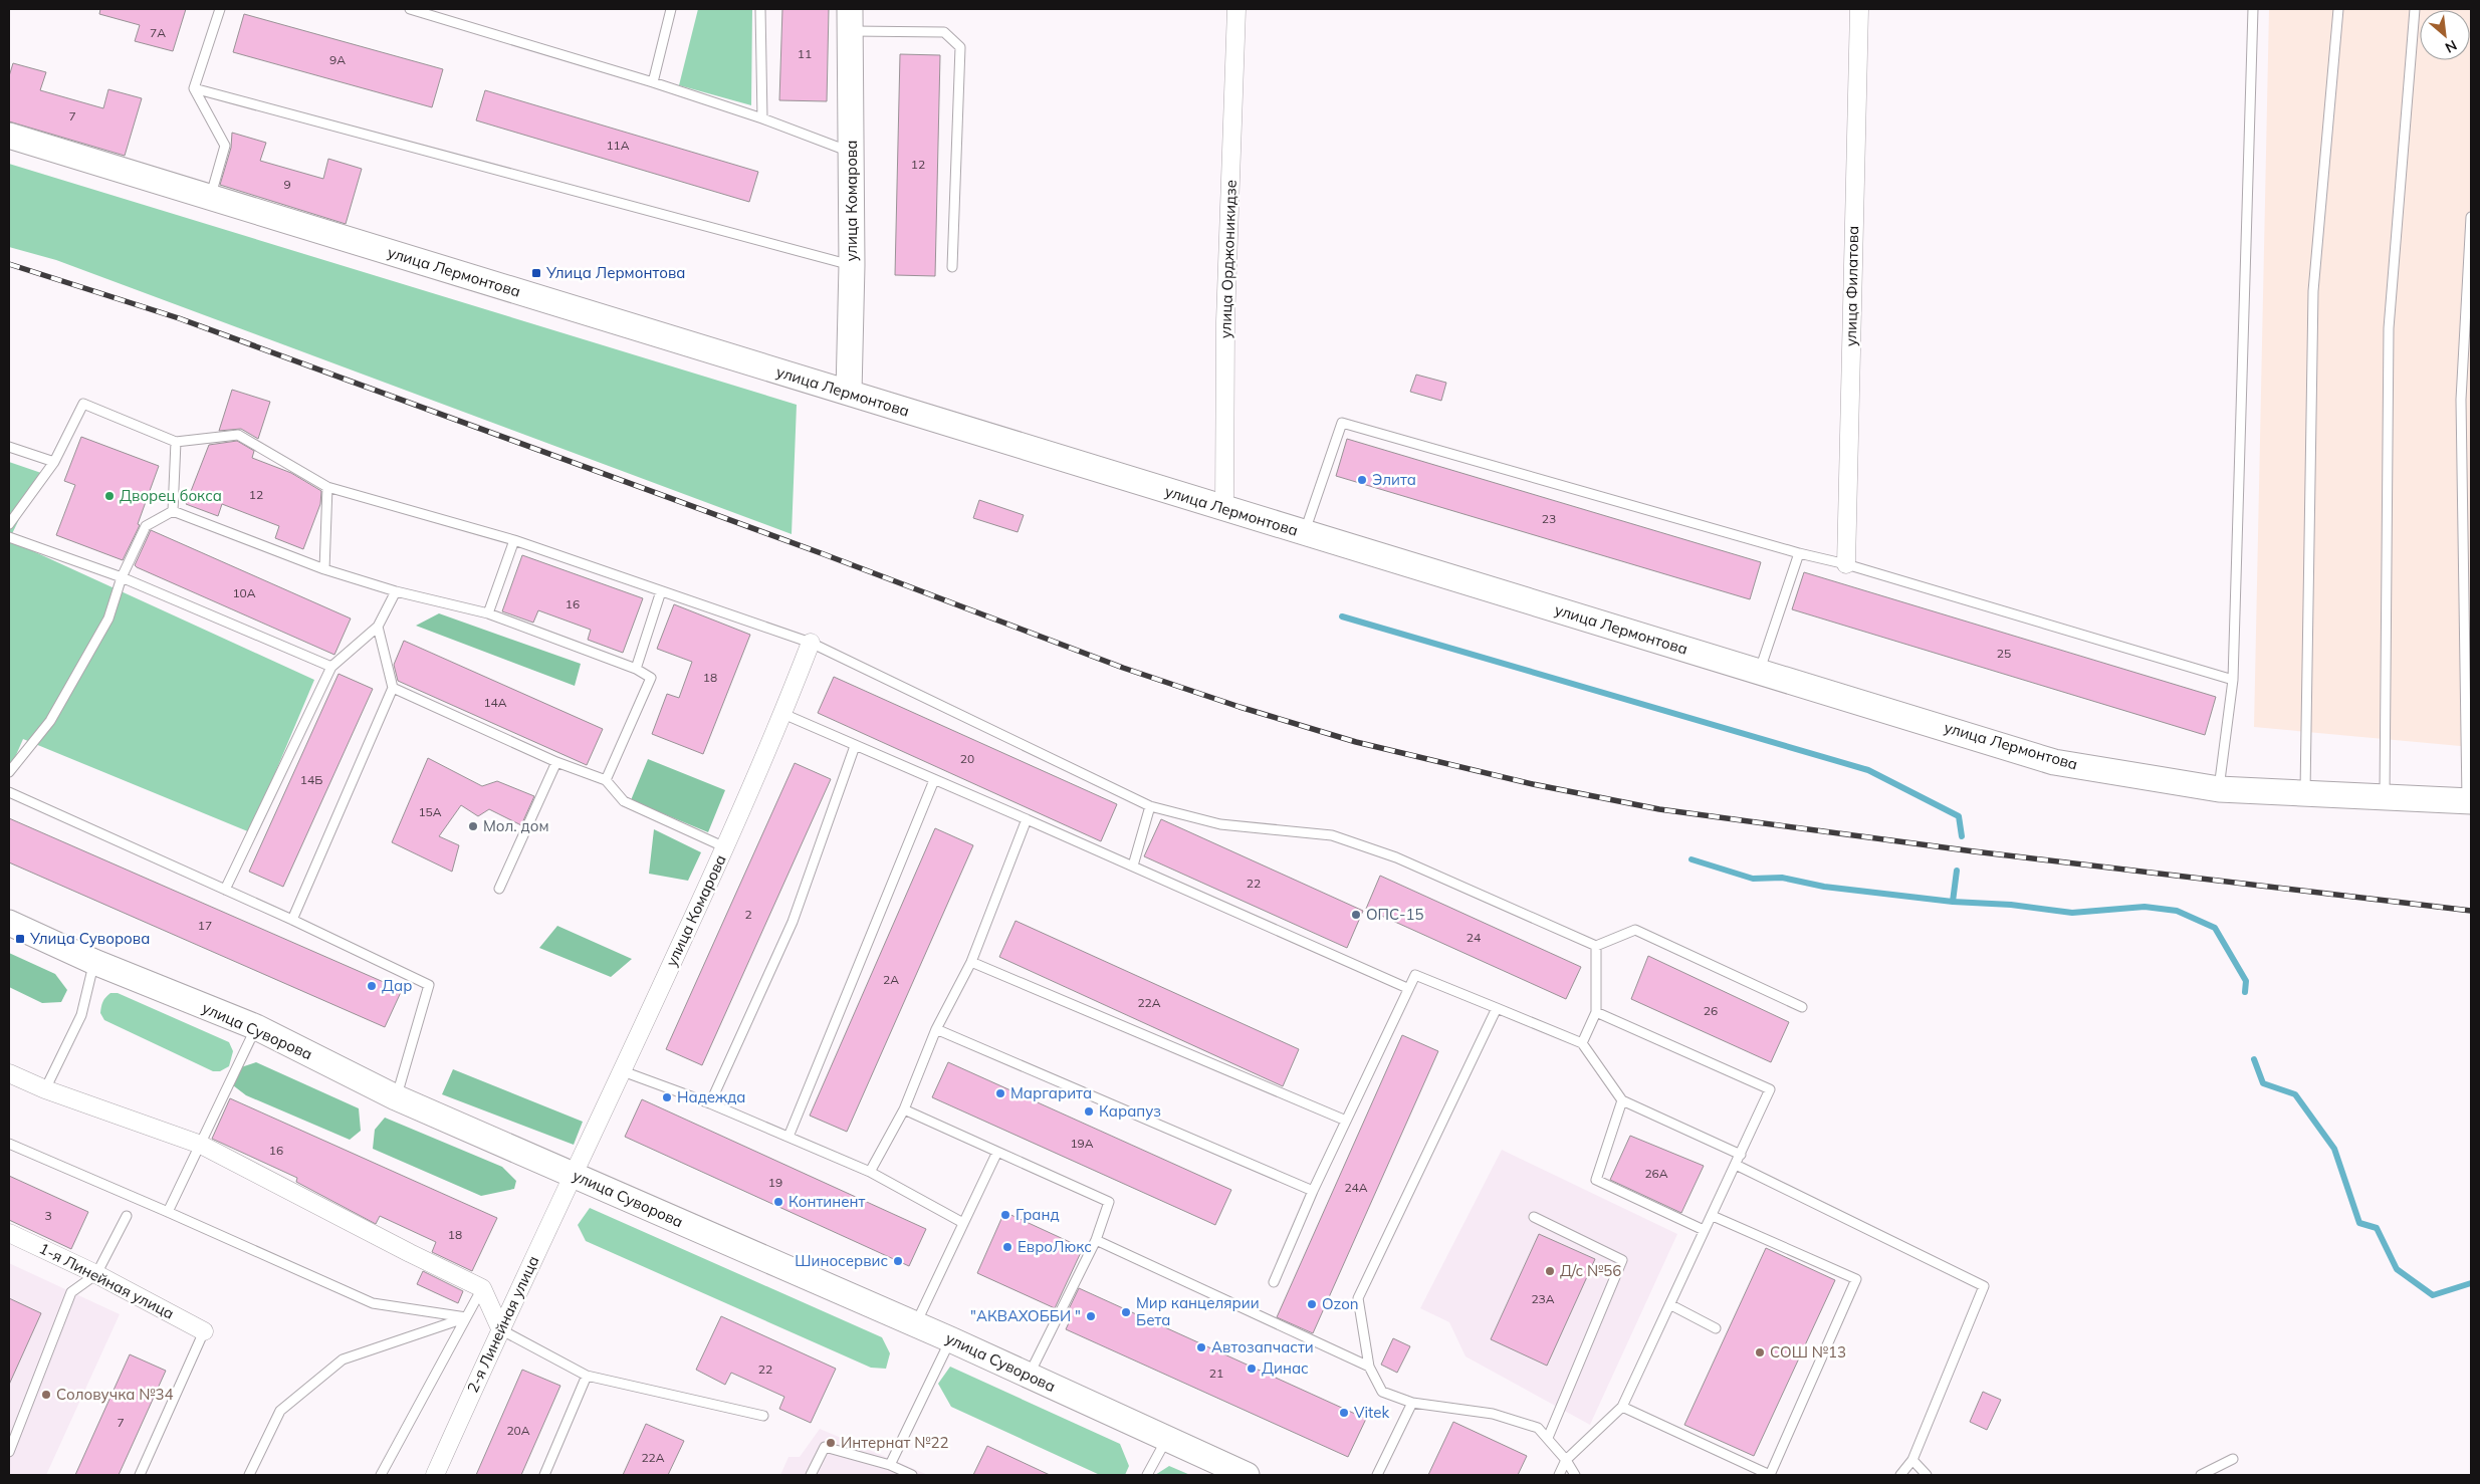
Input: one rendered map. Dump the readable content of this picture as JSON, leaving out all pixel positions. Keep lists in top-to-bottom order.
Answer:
{
  "streets": {
    "main road": ["улица Комарова", "улица Лермонтова", "улица Суворова"],
    "street": [
      "улица Орджоникидзе",
      "улица Филатова",
      "1-я Линейная улица",
      "2-я Линейная улица"
    ]
  },
  "crossings": [
    ["улица Комарова", "улица Лермонтова"],
    ["улица Комарова", "улица Суворова"],
    ["улица Комарова", "2-я Линейная улица"],
    ["улица Орджоникидзе", "улица Лермонтова"],
    ["улица Суворова", "2-я Линейная улица"]
  ],
  "places": {
    "transit": ["Улица Лермонтова", "Улица Суворова"],
    "other": [
      "Элита",
      "Дворец бокса",
      "Мол. дом",
      "ОПС-15",
      "Дар",
      "Маргарита",
      "Надежда",
      "Карапуз",
      "Континент",
      "Гранд",
      "ЕвроЛюкс",
      "Шиносервис",
      "Д/с №56",
      "Ozon",
      "Мир канцелярии Бета",
      "\"АКВАХОББИ \"",
      "Автозапчасти",
      "СОШ №13",
      "Динас",
      "Соловучка №34",
      "Vitek",
      "Интернат №22"
    ]
  },
  "house_numbers": [
    "7А",
    "11",
    "9А",
    "7",
    "11А",
    "12",
    "9",
    "12",
    "23",
    "10А",
    "16",
    "25",
    "18",
    "14А",
    "20",
    "14Б",
    "15А",
    "22",
    "2",
    "17",
    "24",
    "2А",
    "22А",
    "26",
    "19А",
    "16",
    "26А",
    "19",
    "24А",
    "3",
    "18",
    "23А",
    "22",
    "21",
    "7",
    "20А",
    "22А"
  ],
  "north": "bottom right"
}
